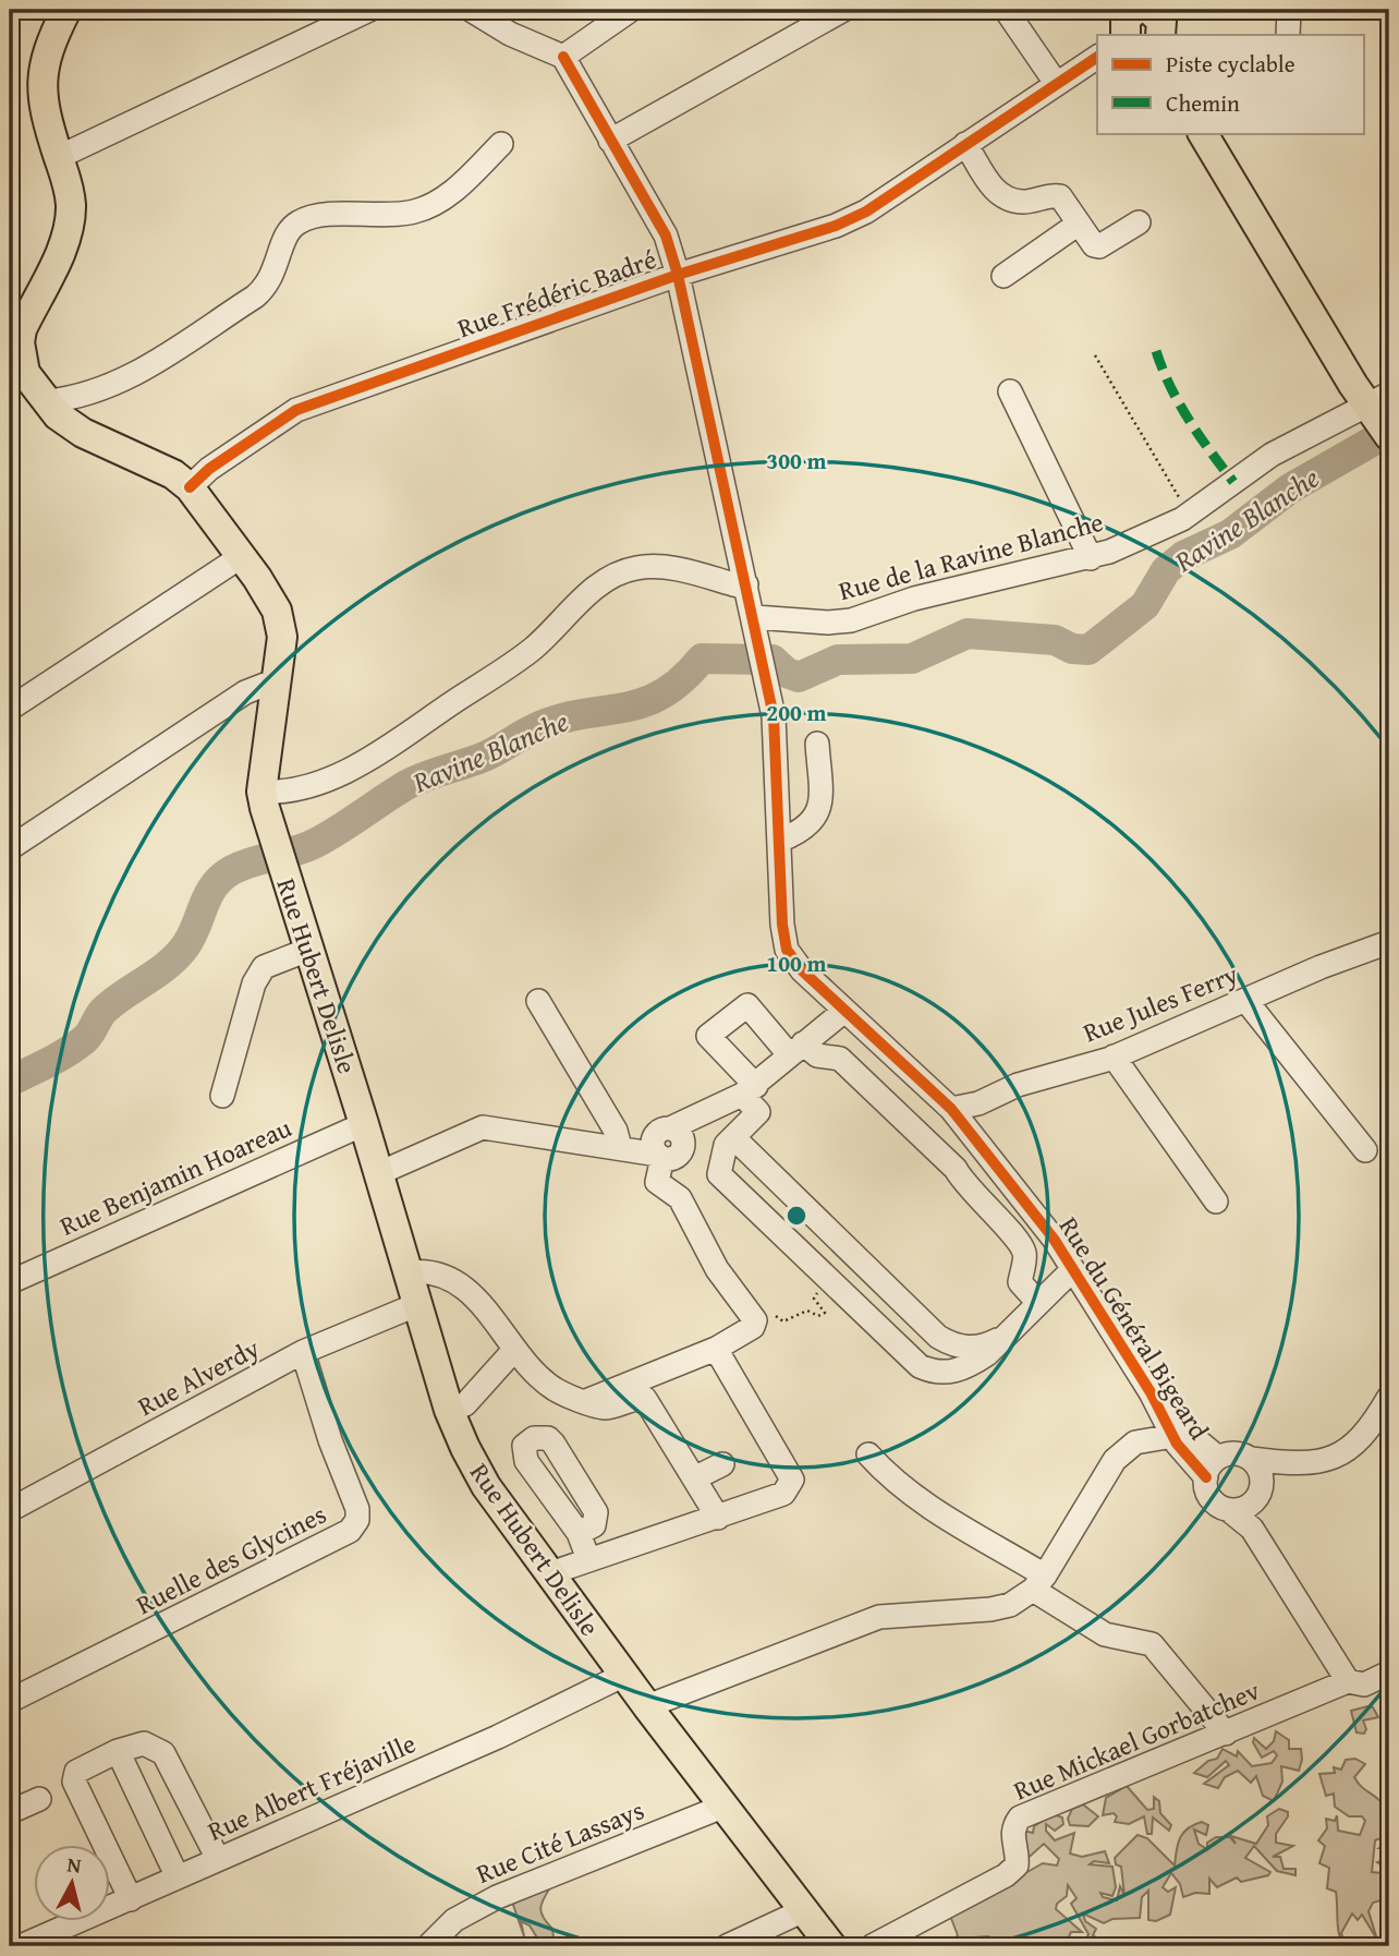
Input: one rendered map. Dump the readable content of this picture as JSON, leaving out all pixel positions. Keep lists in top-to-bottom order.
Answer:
{
  "streets": {
    "main road": ["Rue Hubert Delisle"],
    "street": [
      "Rue Frédéric Badré",
      "Rue de la Ravine Blanche",
      "Rue Jules Ferry",
      "Rue Benjamin Hoareau",
      "Rue du Général Bigeard",
      "Rue Alverdy",
      "Ruelle des Glycines",
      "Rue Mickael Gorbatchev",
      "Rue Albert Fréjaville",
      "Rue Cité Lassays"
    ]
  },
  "crossings": [
    ["Rue Frédéric Badré", "Rue Hubert Delisle"],
    ["Rue Frédéric Badré", "Rue du Général Bigeard"],
    ["Rue de la Ravine Blanche", "Rue du Général Bigeard"],
    ["Rue Hubert Delisle", "Rue Benjamin Hoareau"],
    ["Rue Hubert Delisle", "Rue Alverdy"],
    ["Rue Hubert Delisle", "Rue Albert Fréjaville"],
    ["Rue Hubert Delisle", "Rue Cité Lassays"],
    ["Rue Jules Ferry", "Rue du Général Bigeard"],
    ["Rue Alverdy", "Ruelle des Glycines"]
  ],
  "water": ["Ravine Blanche"],
  "legend": ["Piste cyclable", "Chemin"],
  "north": "top",
  "rings": ["300 m", "200 m", "100 m"]
}
